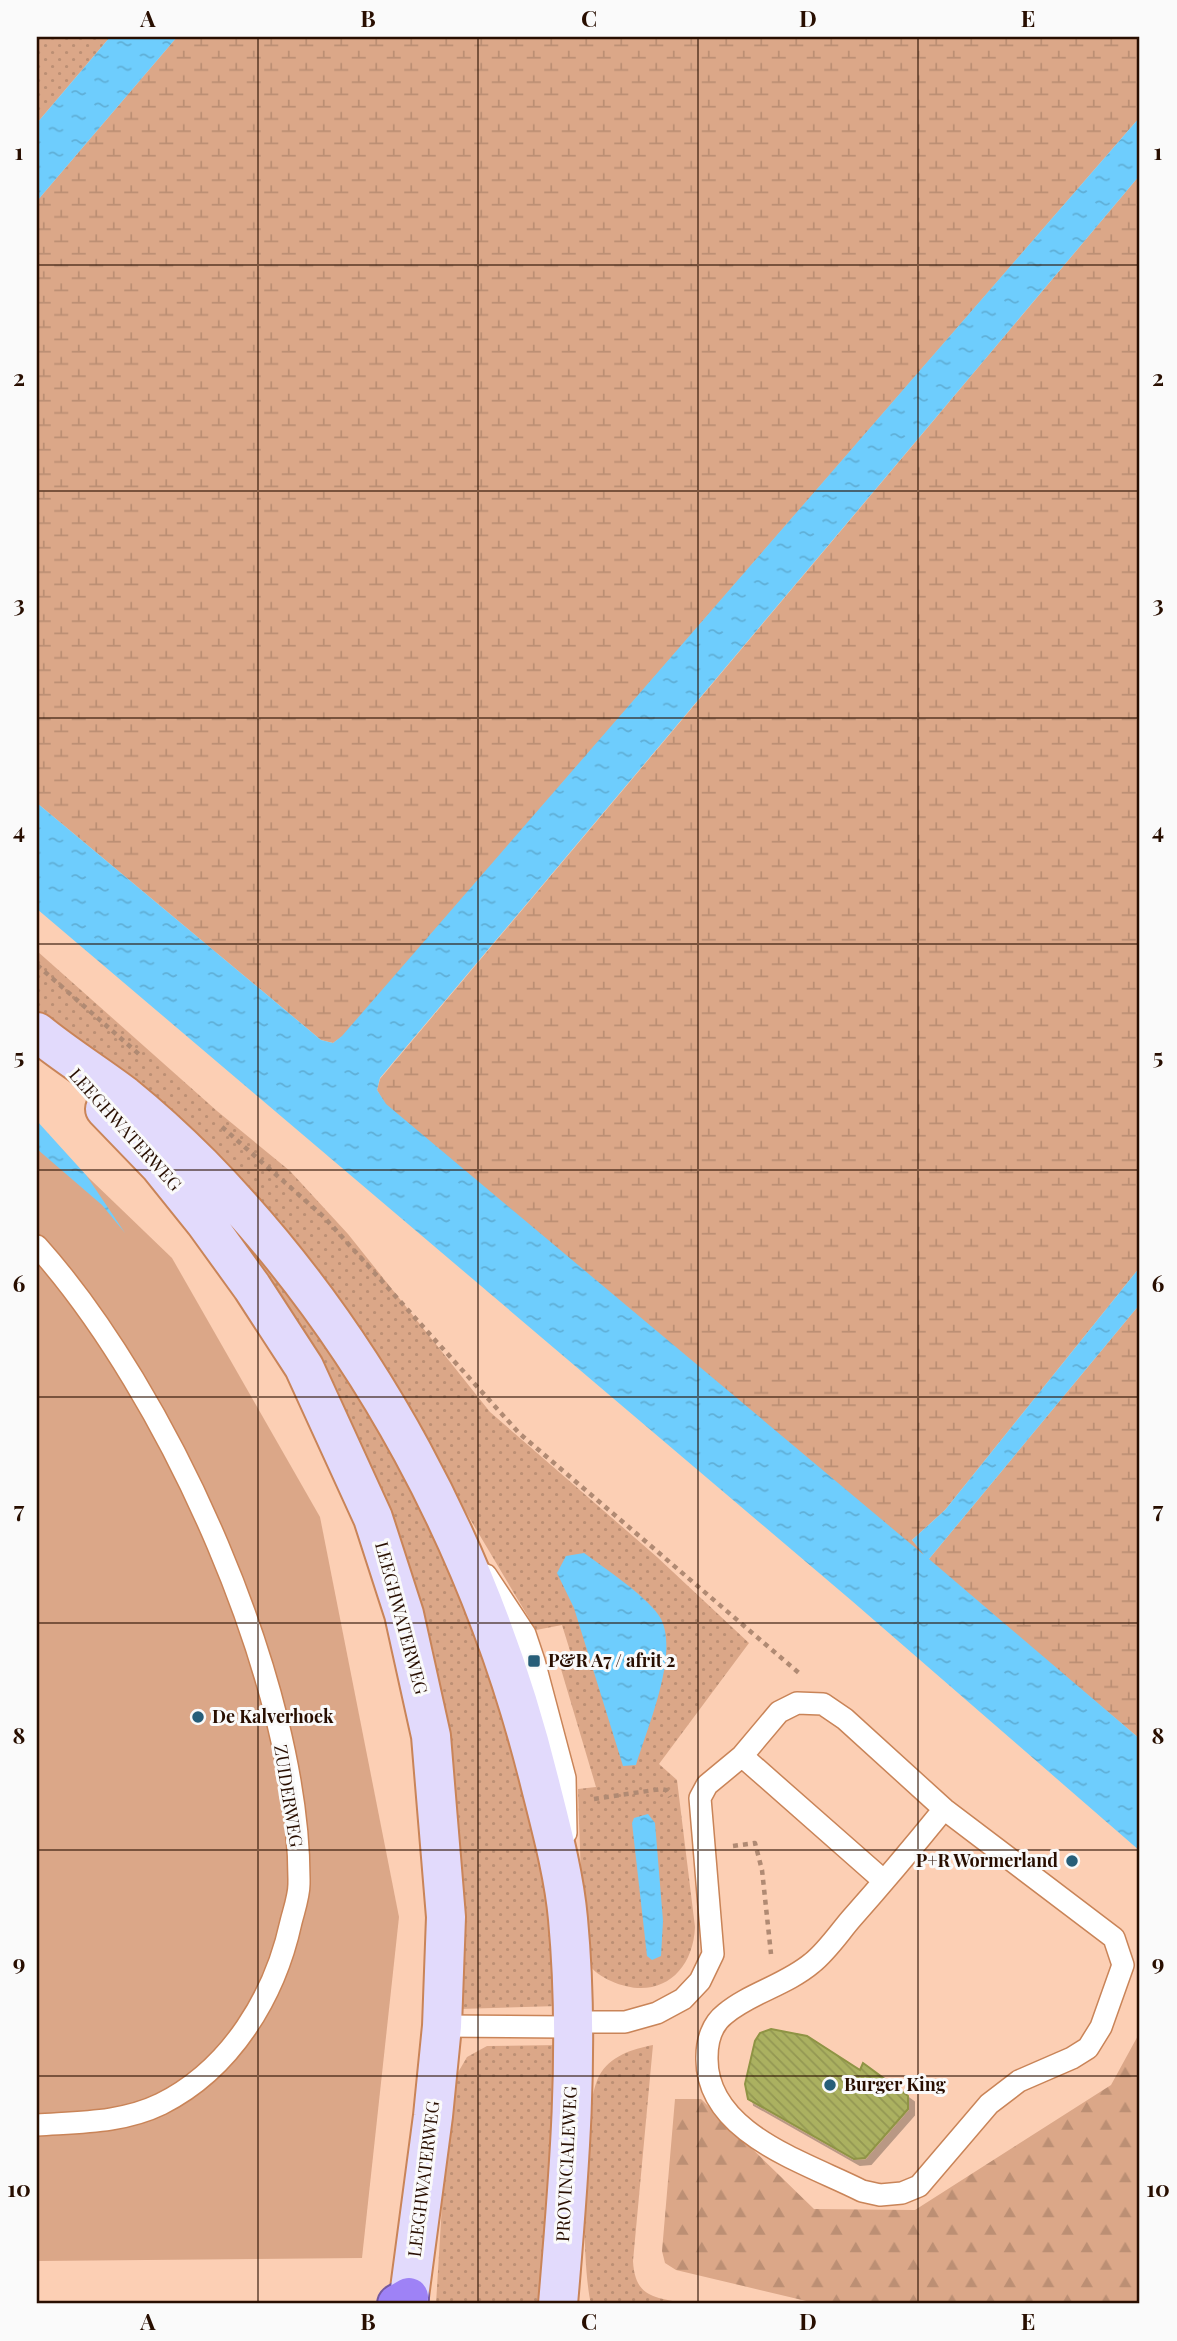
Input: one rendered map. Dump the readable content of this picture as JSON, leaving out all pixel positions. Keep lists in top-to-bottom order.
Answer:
{
  "streets": {
    "main road": ["LEEGHWATERWEG", "PROVINCIALEWEG"],
    "lane": ["ZUIDERWEG"]
  },
  "crossings": [
    ["LEEGHWATERWEG", "PROVINCIALEWEG"]
  ],
  "places": {
    "transit": ["P&R A7 / afrit 2"],
    "other": ["De Kalverhoek", "P+R Wormerland", "Burger King"]
  },
  "grid": {
    "columns": [
      "A",
      "B",
      "C",
      "D",
      "E"
    ],
    "rows": [
      "1",
      "2",
      "3",
      "4",
      "5",
      "6",
      "7",
      "8",
      "9",
      "10"
    ]
  }
}
